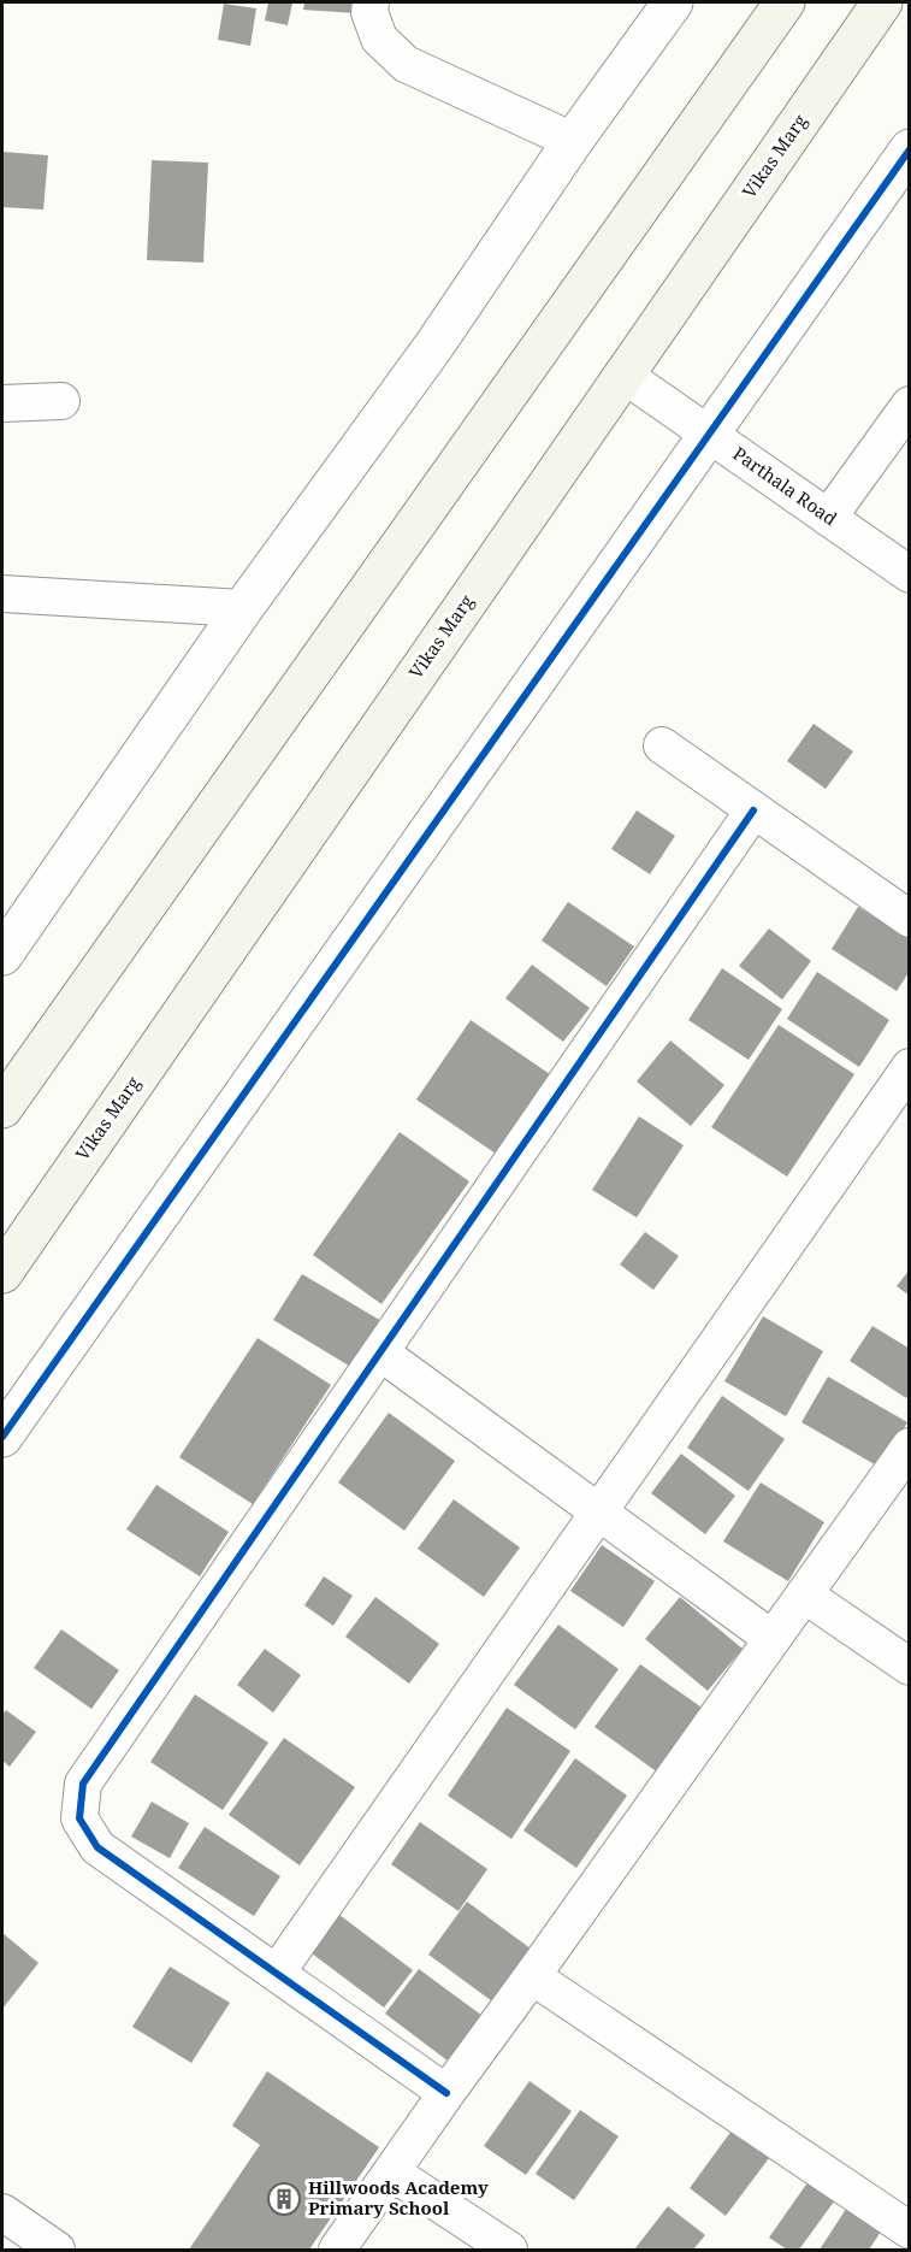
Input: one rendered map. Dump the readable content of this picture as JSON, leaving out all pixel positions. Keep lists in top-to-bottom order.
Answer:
{
  "streets": {
    "main road": ["Vikas Marg"],
    "street": ["Parthala Road"]
  },
  "crossings": [
    ["Vikas Marg", "Parthala Road"]
  ],
  "places": {
    "building": ["Hillwoods Academy Primary School"]
  }
}
